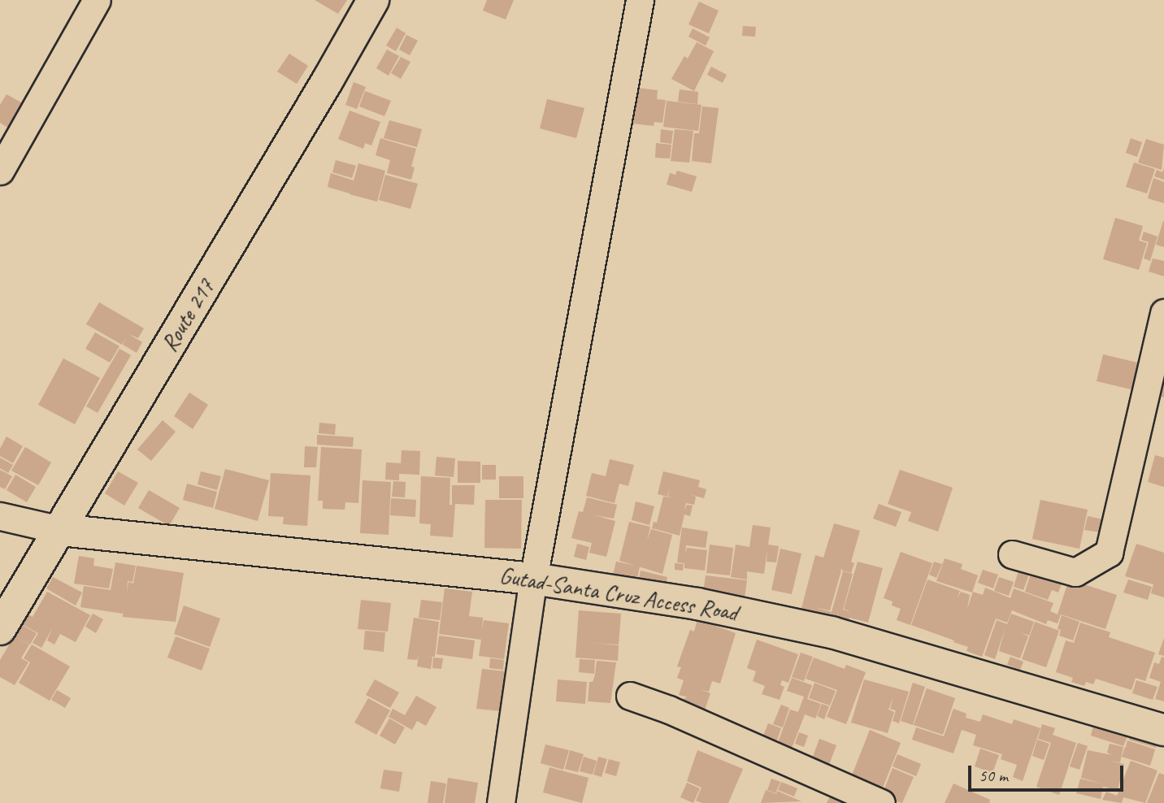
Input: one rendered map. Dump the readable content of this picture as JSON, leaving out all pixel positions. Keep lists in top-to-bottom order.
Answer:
{
  "streets": {
    "main road": ["Route 217", "Gutad-Santa Cruz Access Road"]
  },
  "crossings": [
    ["Route 217", "Gutad-Santa Cruz Access Road"]
  ],
  "scale_bar": "50 m"
}
